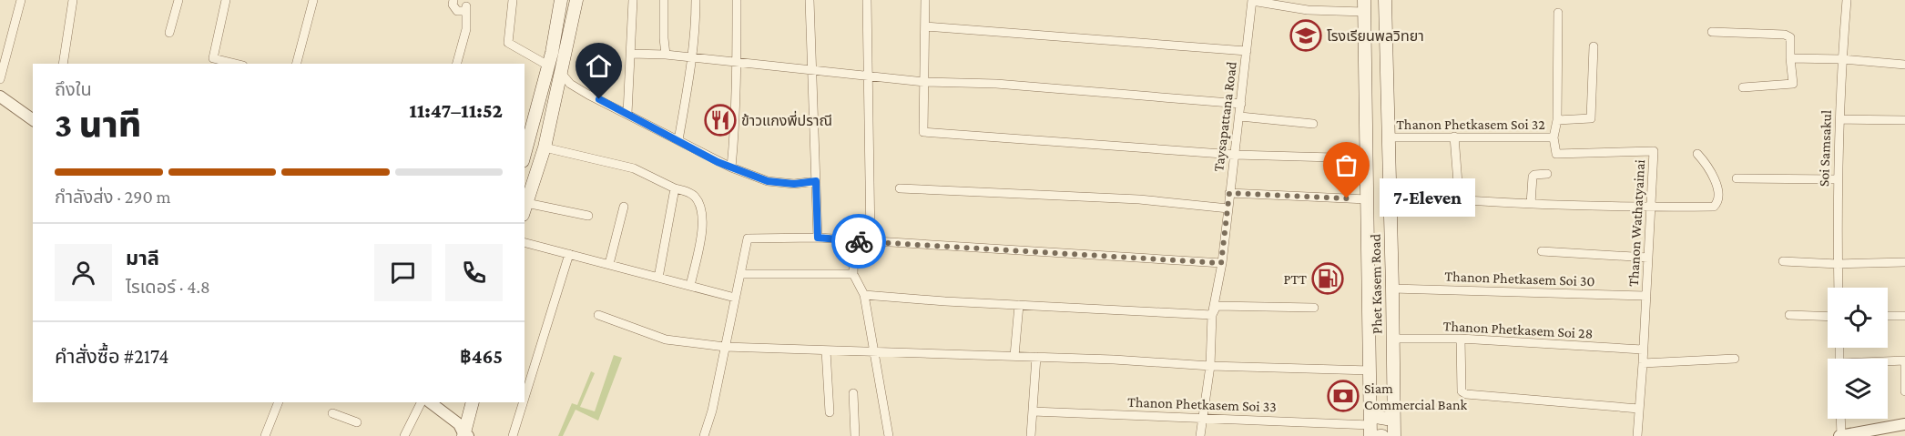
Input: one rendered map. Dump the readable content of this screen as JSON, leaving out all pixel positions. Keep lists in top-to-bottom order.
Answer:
{
  "streets": {
    "main road": ["Phet Kasem Road"],
    "street": [
      "Taysapattana Road",
      "Thanon Phetkasem Soi 32",
      "Soi Samsakul",
      "Thanon Wathatyainai",
      "Thanon Phetkasem Soi 30",
      "Thanon Phetkasem Soi 28",
      "Thanon Phetkasem Soi 33"
    ]
  },
  "crossings": [
    ["Taysapattana Road", "Thanon Phetkasem Soi 33"],
    ["Thanon Phetkasem Soi 32", "Thanon Wathatyainai"],
    ["Thanon Phetkasem Soi 32", "Phet Kasem Road"],
    ["Thanon Wathatyainai", "Thanon Phetkasem Soi 30"],
    ["Thanon Wathatyainai", "Thanon Phetkasem Soi 28"],
    ["Thanon Phetkasem Soi 30", "Phet Kasem Road"],
    ["Phet Kasem Road", "Thanon Phetkasem Soi 28"],
    ["Phet Kasem Road", "Thanon Phetkasem Soi 33"]
  ],
  "places": {
    "school or university": ["โรงเรียนพลวิทยา"],
    "restaurant": ["ข้าวแกงพี่ปราณี"],
    "other": ["7-Eleven"],
    "fuel station": ["PTT"],
    "bank": ["Siam Commercial Bank"]
  },
  "page": {
    "heading": ["3 นาที", "ถึงใน", "11:47–11:52"],
    "panel": [
      "มาลี",
      "ไรเดอร์ · 4.8",
      "คำสั่งซื้อ #2174",
      "฿465"
    ],
    "bar": "กำลังส่ง · 290 m",
    "bubble": "7-Eleven"
  }
}
